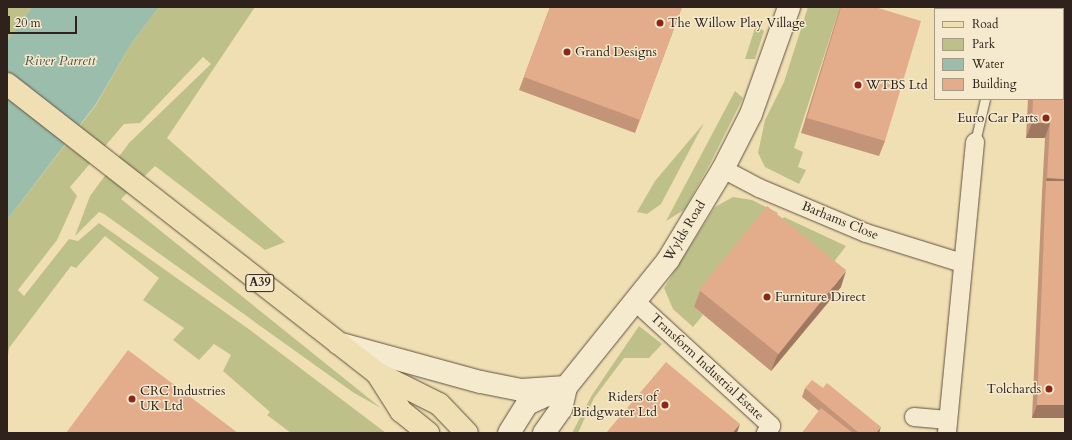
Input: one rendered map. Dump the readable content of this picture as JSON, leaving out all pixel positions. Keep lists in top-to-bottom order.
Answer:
{
  "streets": {
    "main road": ["A39"],
    "street": ["Barhams Close", "Wylds Road", "Transform Industrial Estate"]
  },
  "crossings": [
    ["Barhams Close", "Wylds Road"],
    ["Wylds Road", "Transform Industrial Estate"]
  ],
  "water": ["River Parrett"],
  "places": [
    "The Willow Play Village",
    "Grand Designs",
    "WTBS Ltd",
    "Euro Car Parts",
    "Furniture Direct",
    "Tolchards",
    "CRC Industries UK Ltd",
    "Riders of Bridgwater Ltd"
  ],
  "legend": [
    "Road",
    "Park",
    "Water",
    "Building"
  ],
  "scale_bar": "20 m"
}
